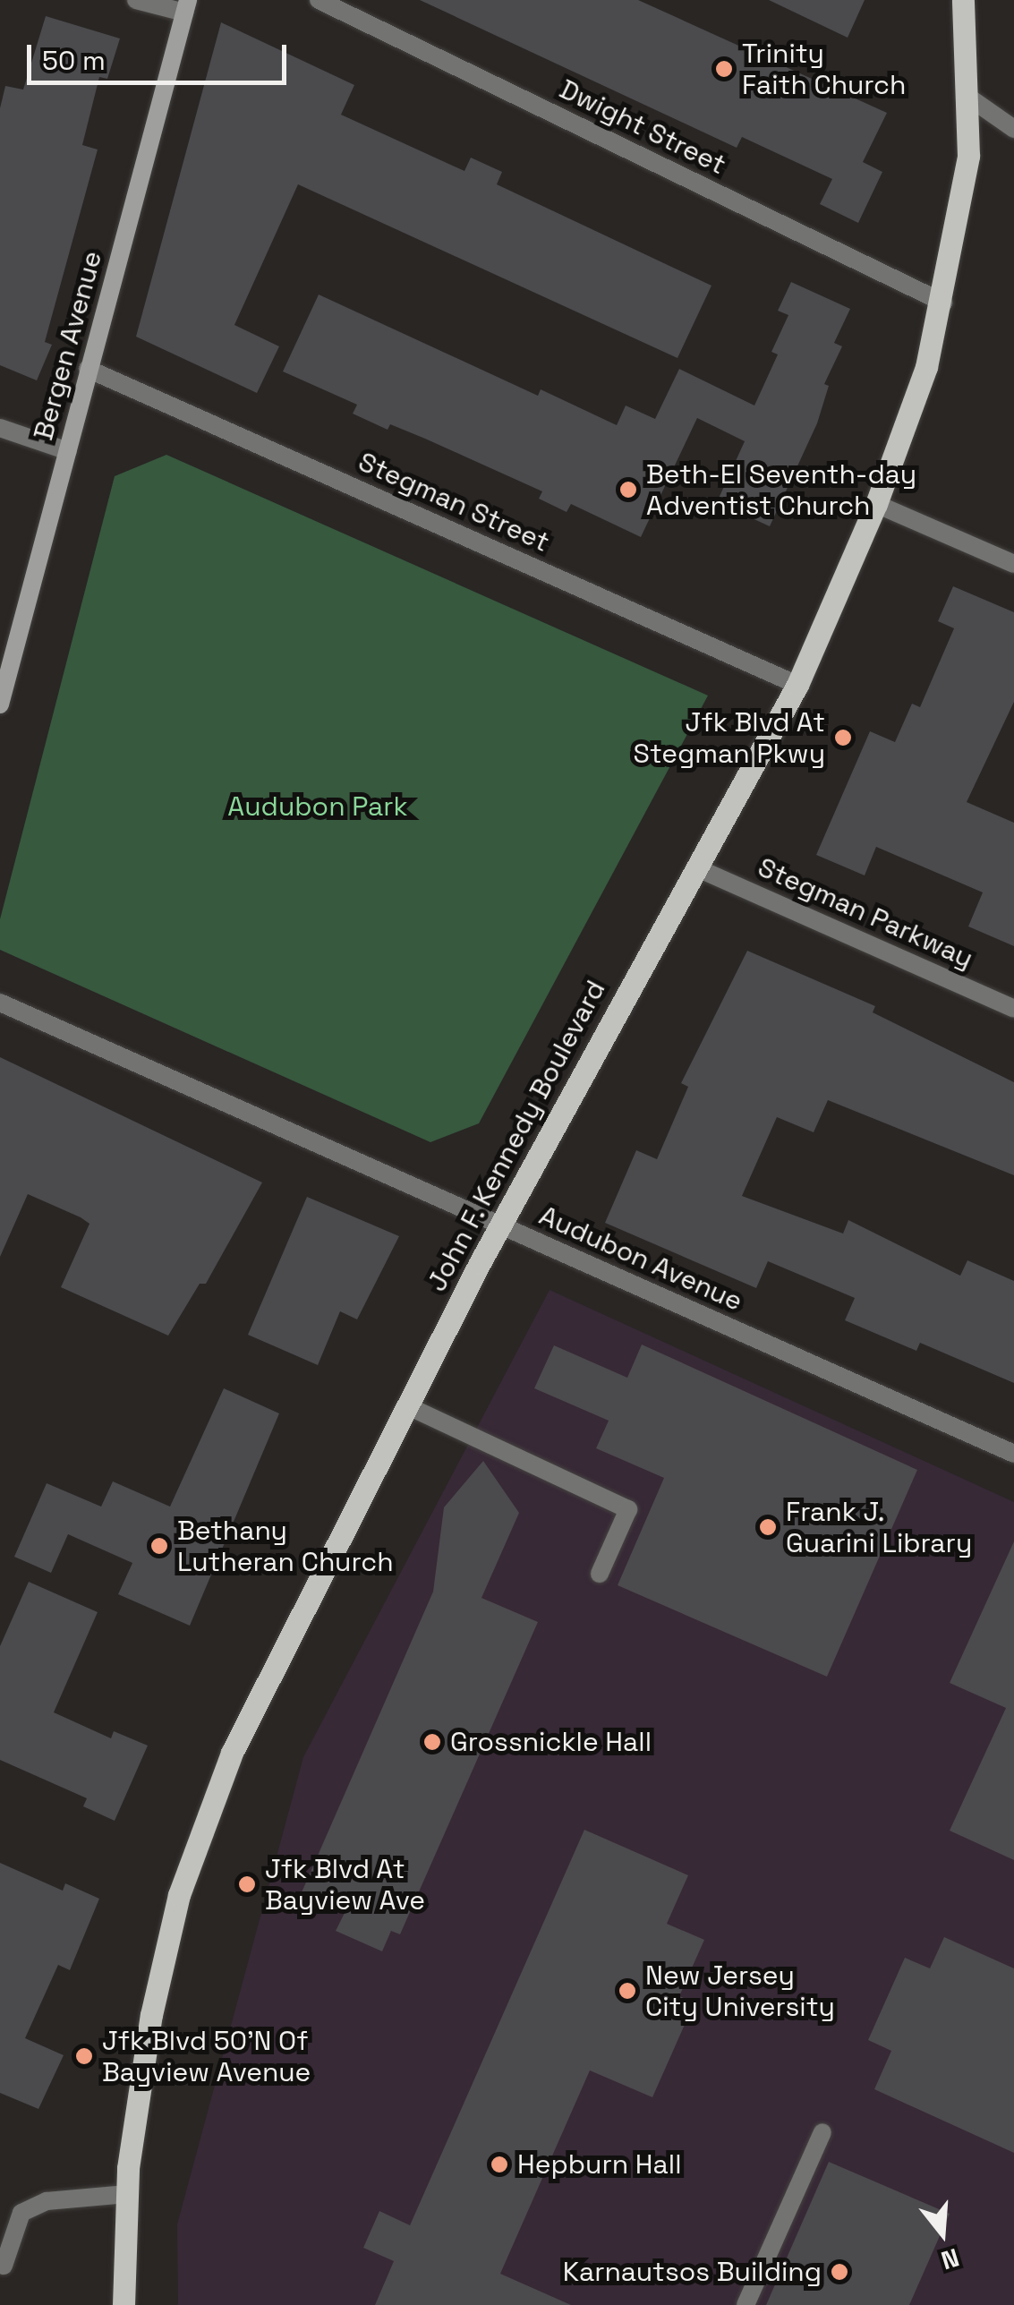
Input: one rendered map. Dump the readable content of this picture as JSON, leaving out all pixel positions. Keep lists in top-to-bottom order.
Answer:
{
  "streets": {
    "main road": ["John F. Kennedy Boulevard"],
    "street": [
      "Dwight Street",
      "Bergen Avenue",
      "Stegman Street",
      "Stegman Parkway",
      "Audubon Avenue"
    ]
  },
  "crossings": [
    ["Dwight Street", "John F. Kennedy Boulevard"],
    ["Bergen Avenue", "Stegman Street"],
    ["Stegman Street", "John F. Kennedy Boulevard"],
    ["Stegman Parkway", "John F. Kennedy Boulevard"],
    ["John F. Kennedy Boulevard", "Audubon Avenue"]
  ],
  "parks": ["Audubon Park"],
  "places": [
    "Trinity Faith Church",
    "Beth-El Seventh-day Adventist Church",
    "Jfk Blvd At Stegman Pkwy",
    "Frank J. Guarini Library",
    "Bethany Lutheran Church",
    "Grossnickle Hall",
    "Jfk Blvd At Bayview Ave",
    "New Jersey City University",
    "Jfk Blvd 50'N Of Bayview Avenue",
    "Hepburn Hall",
    "Karnautsos Building"
  ],
  "scale_bar": "50 m",
  "north": "bottom"
}
